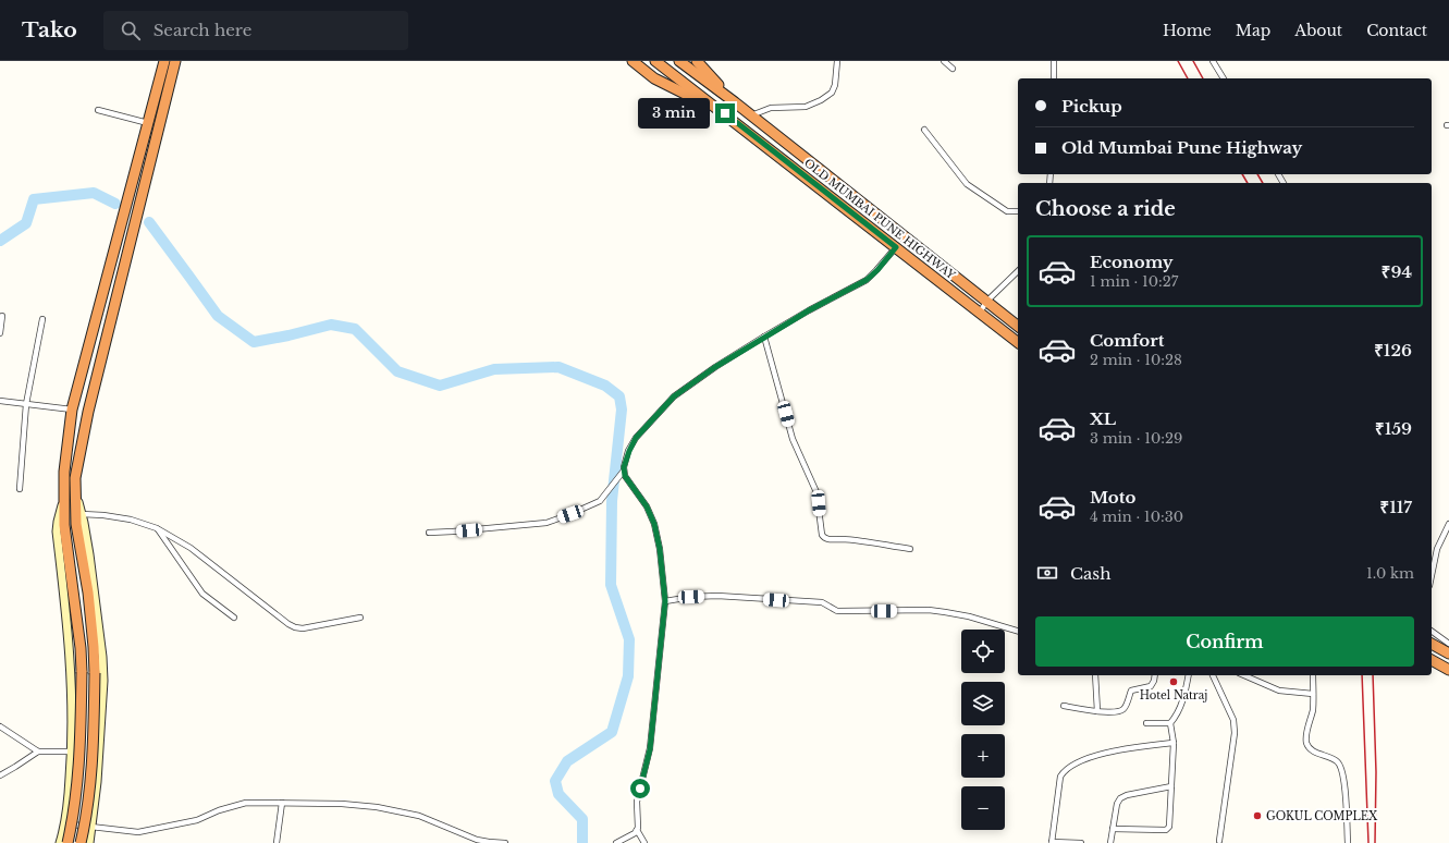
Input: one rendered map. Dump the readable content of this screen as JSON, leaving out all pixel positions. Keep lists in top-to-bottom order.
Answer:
{
  "streets": {
    "highway": ["OLD MUMBAI PUNE HIGHWAY"]
  },
  "places": ["Hotel Natraj", "GOKUL COMPLEX"],
  "page": {
    "header": "Tako",
    "search": "Search here",
    "nav": [
      "Home",
      "Map",
      "About",
      "Contact"
    ],
    "banner": ["Pickup", "Old Mumbai Pune Highway"],
    "bubble": "3 min",
    "heading": "Choose a ride",
    "list": [
      {
        "name": "Economy",
        "note": "1 min · 10:27",
        "value": "₹94"
      },
      {
        "name": "Comfort",
        "note": "2 min · 10:28",
        "value": "₹126"
      },
      {
        "name": "XL",
        "note": "3 min · 10:29",
        "value": "₹159"
      },
      {
        "name": "Moto",
        "note": "4 min · 10:30",
        "value": "₹117"
      }
    ],
    "pay": ["Cash", "1.0 km"],
    "buttons": "Confirm",
    "map_buttons": ["+", "−"]
  }
}
